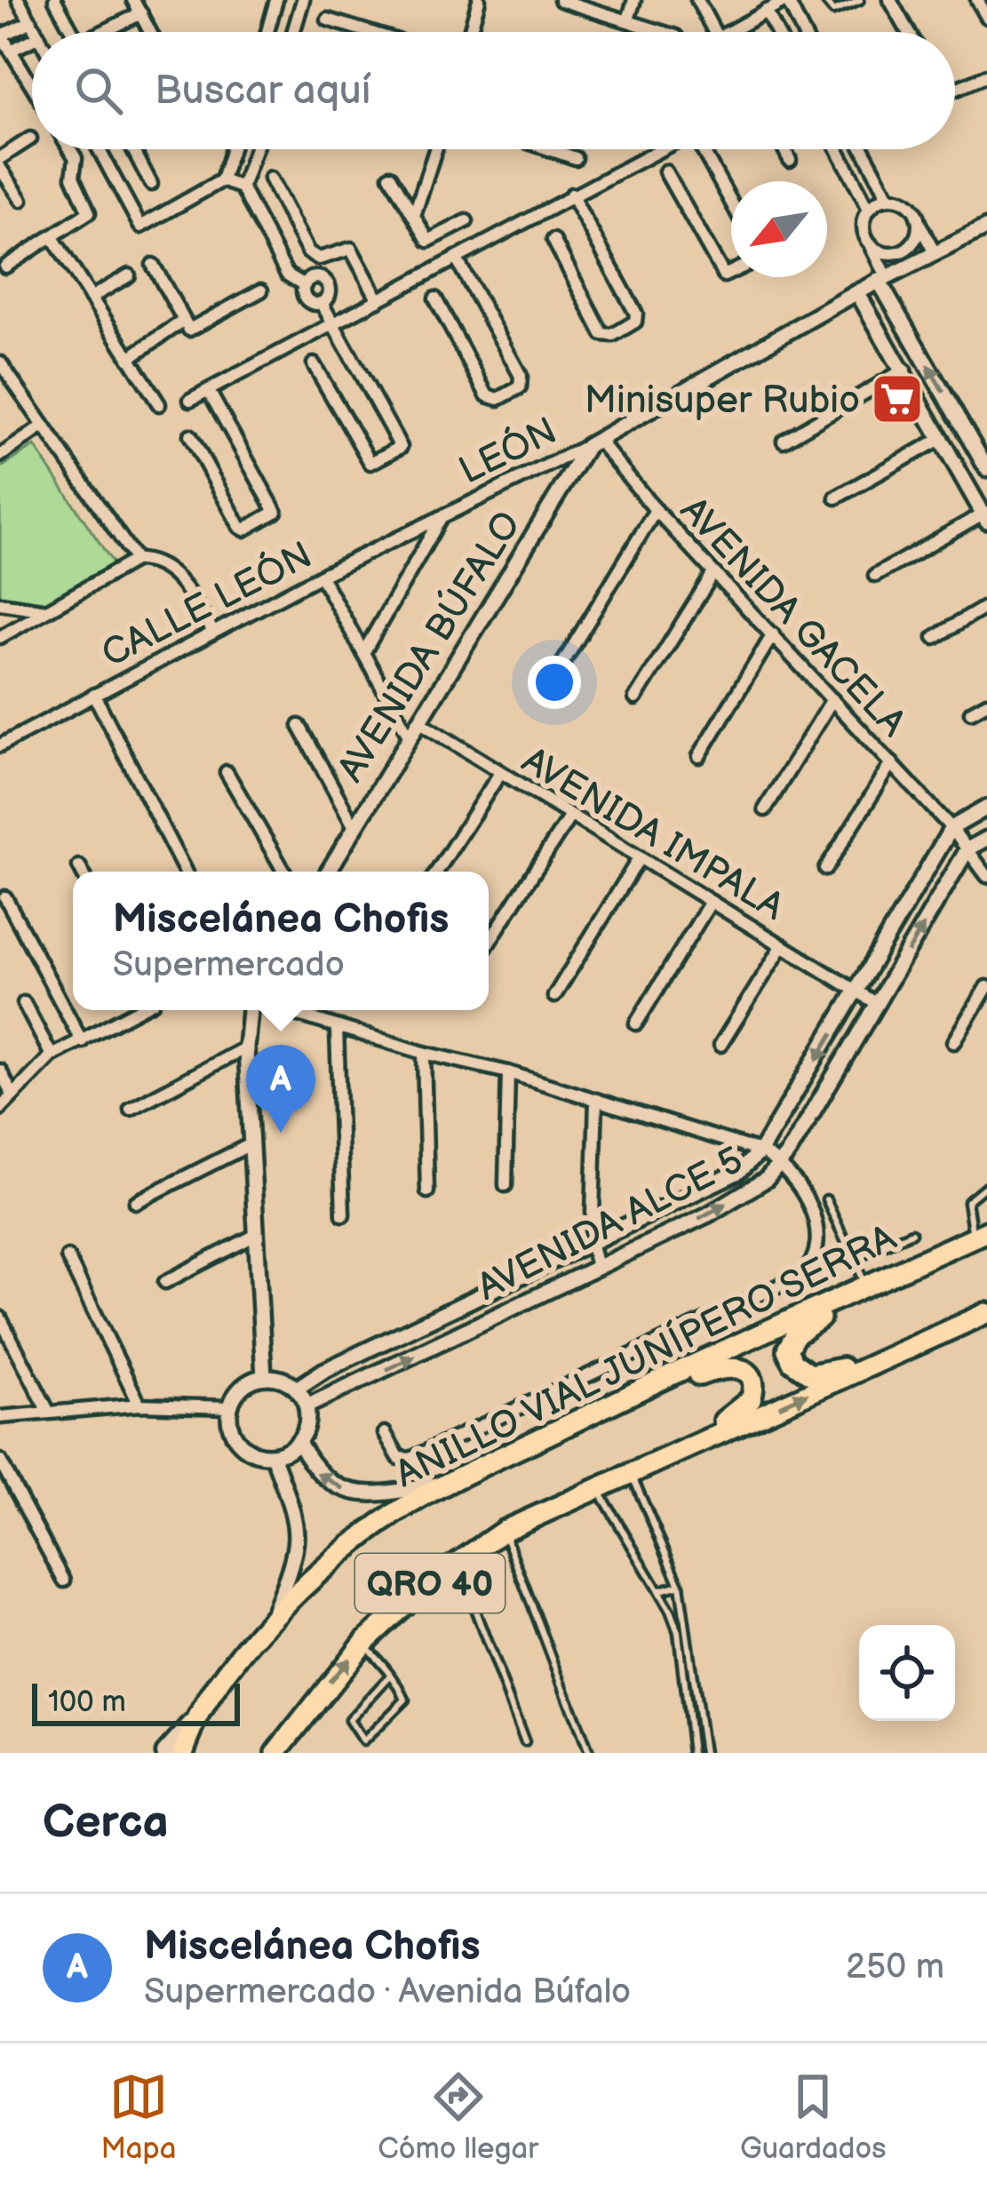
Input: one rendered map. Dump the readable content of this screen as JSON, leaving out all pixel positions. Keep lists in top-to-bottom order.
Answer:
{
  "streets": {
    "highway": ["ANILLO VIAL JUNÍPERO SERRA", "QRO 40"],
    "street": [
      "LEÓN",
      "CALLE LEÓN",
      "AVENIDA GACELA",
      "AVENIDA BÚFALO",
      "AVENIDA IMPALA",
      "AVENIDA ALCE 5"
    ]
  },
  "crossings": [
    ["LEÓN", "CALLE LEÓN"],
    ["LEÓN", "AVENIDA GACELA"],
    ["LEÓN", "AVENIDA BÚFALO"],
    ["AVENIDA GACELA", "AVENIDA BÚFALO"],
    ["AVENIDA GACELA", "AVENIDA ALCE 5"],
    ["AVENIDA BÚFALO", "AVENIDA IMPALA"],
    ["AVENIDA IMPALA", "AVENIDA ALCE 5"]
  ],
  "places": {
    "supermarket": ["Minisuper Rubio"]
  },
  "scale_bar": "100 m",
  "north": "bottom left",
  "page": {
    "search": "Buscar aquí",
    "popup": ["Miscelánea Chofis", "Supermercado"],
    "pins": "A",
    "scale": "100 m",
    "heading": "Cerca",
    "list": [
      {
        "mark": "A",
        "name": "Miscelánea Chofis",
        "note": "Supermercado · Avenida Búfalo",
        "value": "250 m"
      }
    ],
    "nav": ["Mapa", "Cómo llegar", "Guardados"]
  }
}
